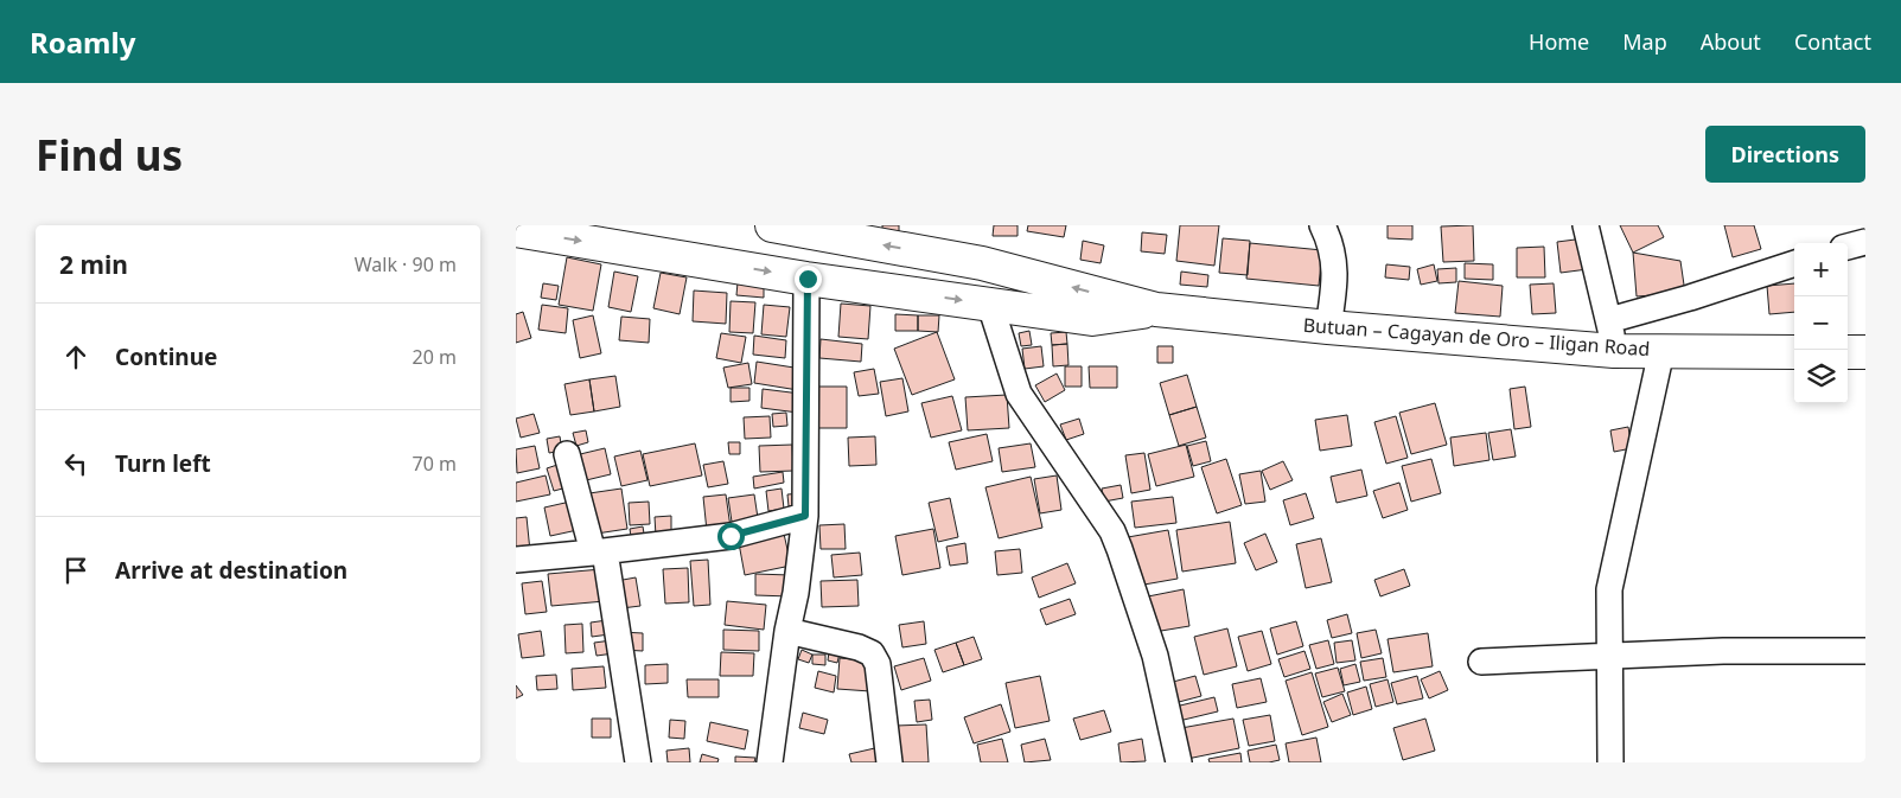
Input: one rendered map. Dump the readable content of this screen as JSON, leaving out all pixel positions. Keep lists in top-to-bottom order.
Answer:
{
  "streets": {
    "highway": ["Butuan – Cagayan de Oro – Iligan Road"]
  },
  "page": {
    "header": "Roamly",
    "nav": [
      "Home",
      "Map",
      "About",
      "Contact"
    ],
    "buttons": "Directions",
    "title": "Find us",
    "heading": ["2 min", "Walk · 90 m"],
    "map_buttons": ["+", "−"],
    "list": [
      ["Continue", "20 m"],
      ["Turn left", "70 m"],
      "Arrive at destination"
    ]
  }
}
